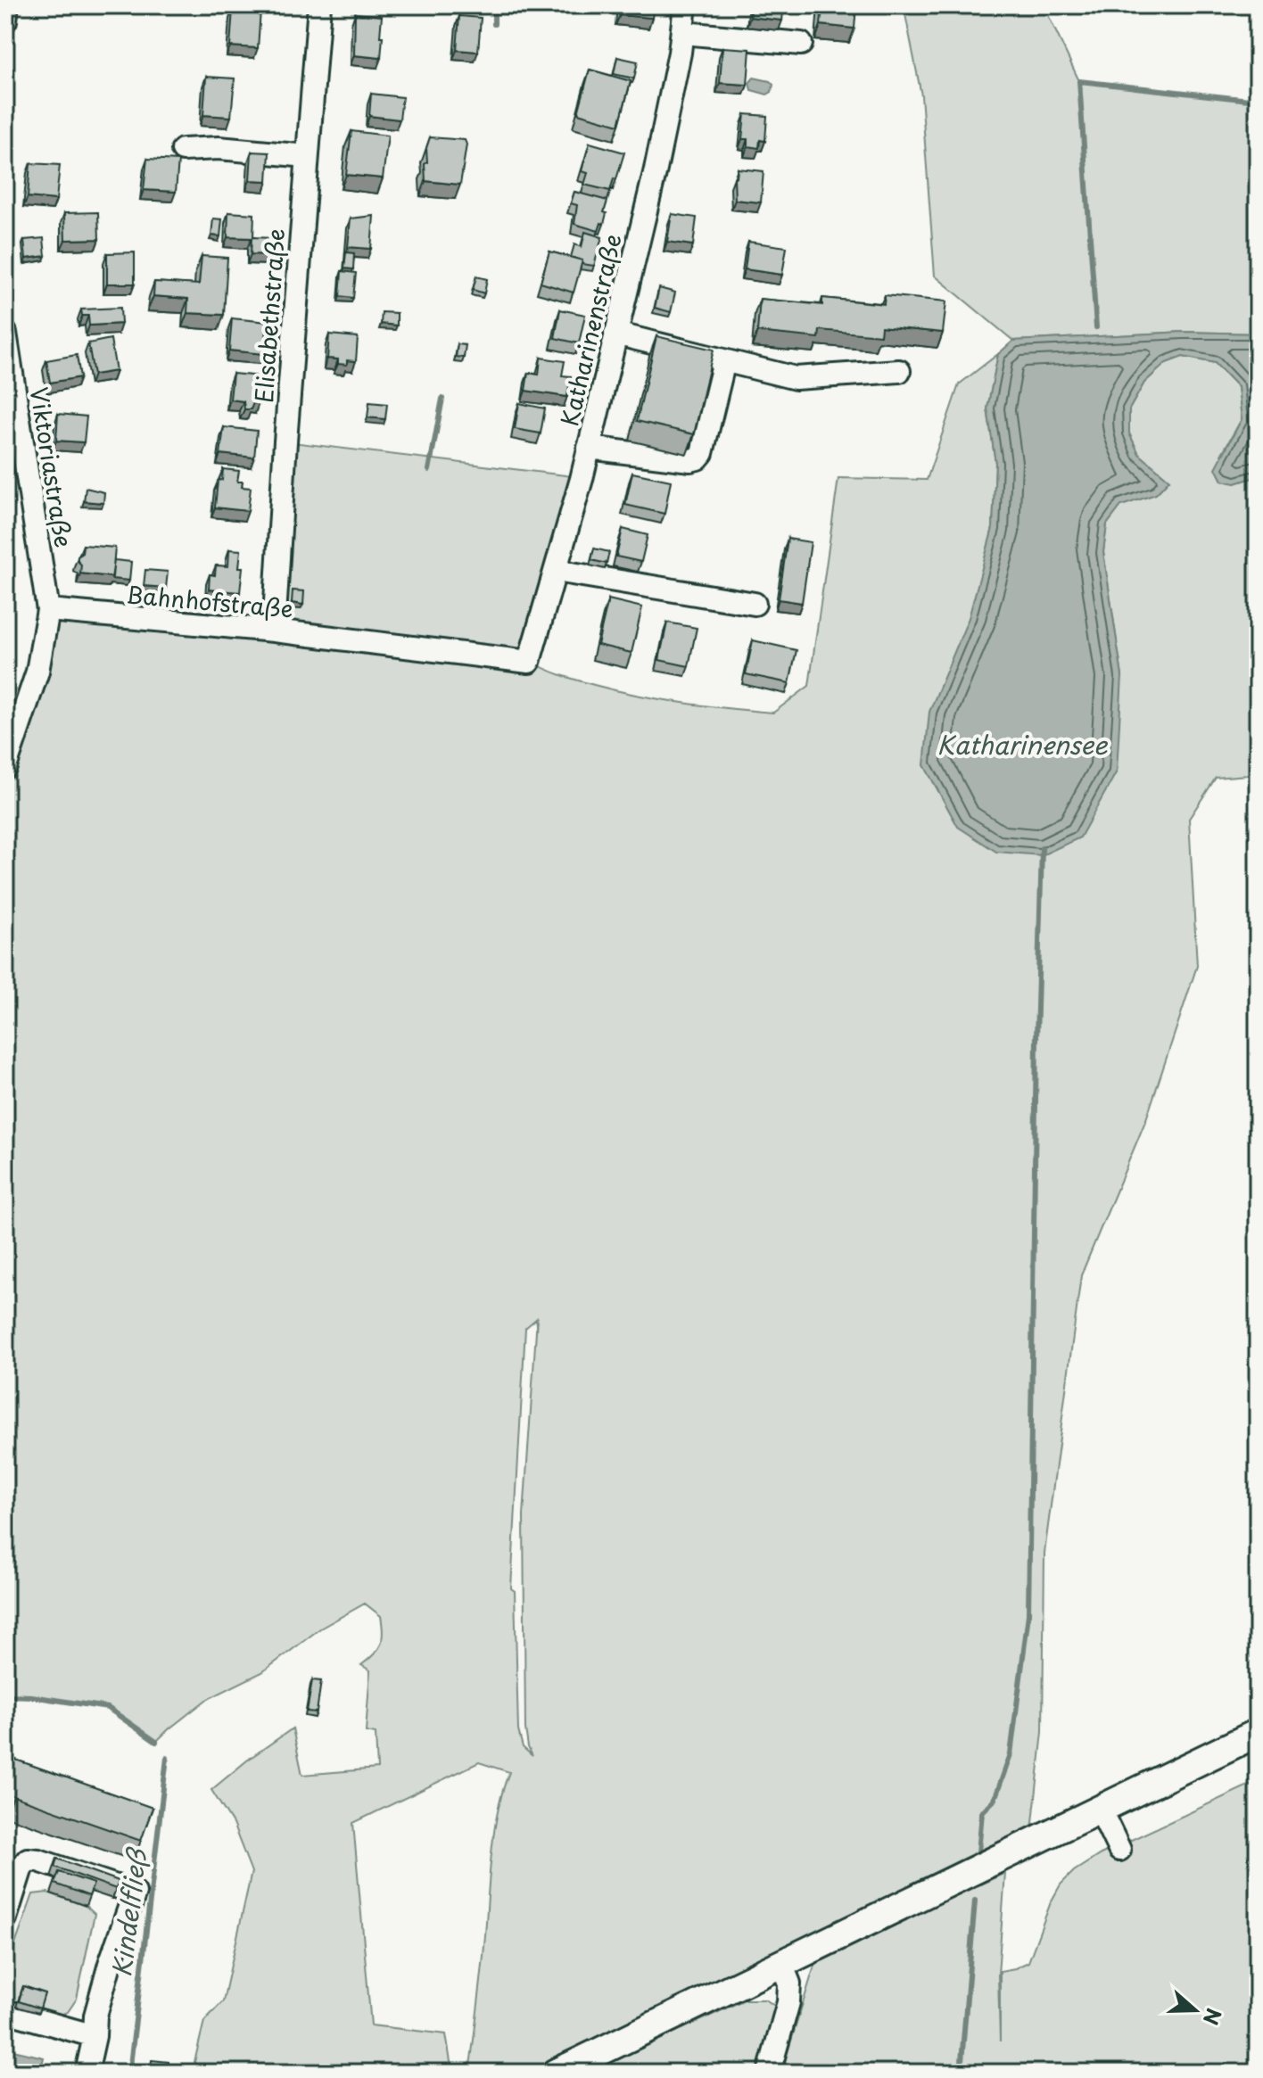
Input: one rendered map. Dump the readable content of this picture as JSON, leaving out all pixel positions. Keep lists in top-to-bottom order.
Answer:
{
  "streets": {
    "street": [
      "Elisabethstraße",
      "Katharinenstraße",
      "Viktoriastraße",
      "Bahnhofstraße"
    ]
  },
  "crossings": [
    ["Elisabethstraße", "Bahnhofstraße"],
    ["Katharinenstraße", "Bahnhofstraße"],
    ["Viktoriastraße", "Bahnhofstraße"]
  ],
  "water": ["Katharinensee", "Kindelfließ"],
  "north": "right"
}
